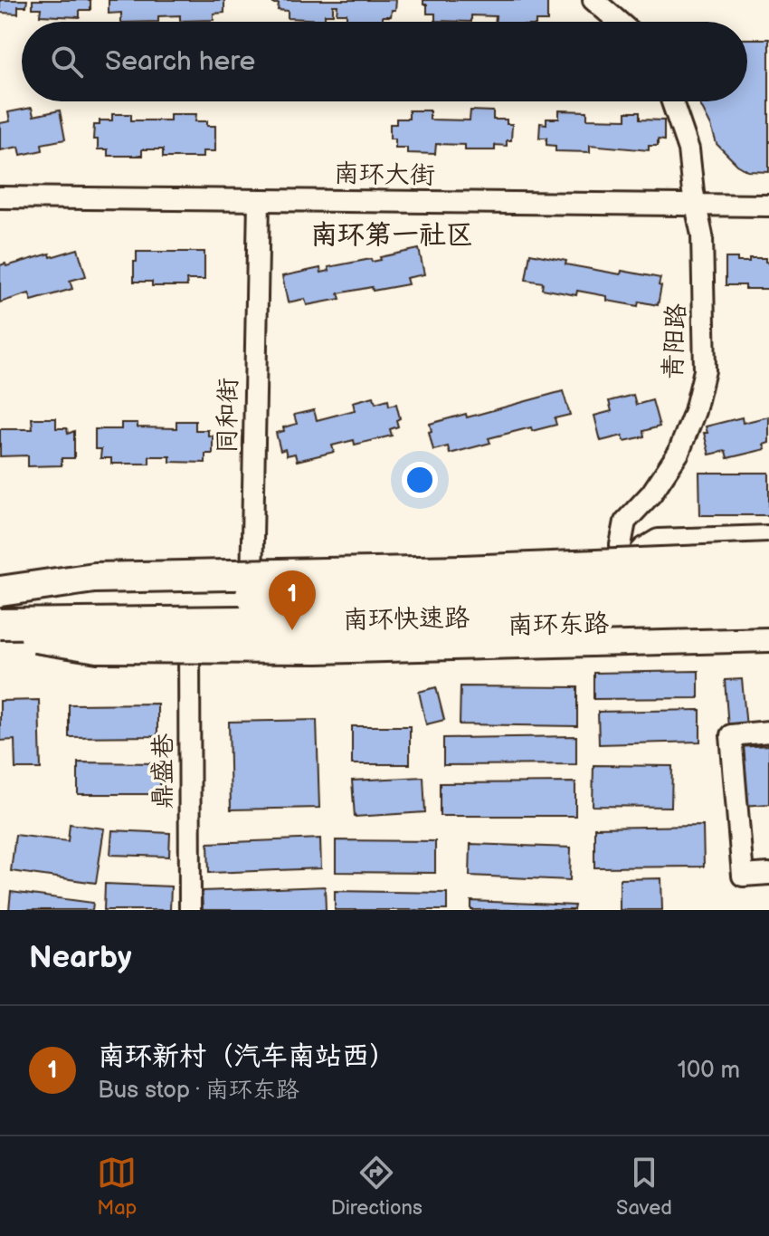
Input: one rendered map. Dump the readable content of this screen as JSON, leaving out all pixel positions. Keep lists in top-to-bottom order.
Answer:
{
  "streets": {
    "highway": ["南环快速路"],
    "main road": ["南环东路"],
    "street": [
      "南环大街",
      "青阳路",
      "同和街",
      "鼎盛巷"
    ]
  },
  "crossings": [
    ["南环大街", "青阳路"],
    ["南环大街", "同和街"],
    ["青阳路", "南环东路"],
    ["同和街", "南环东路"],
    ["南环东路", "鼎盛巷"]
  ],
  "districts": ["南环第一社区"],
  "page": {
    "search": "Search here",
    "pins": "1",
    "heading": "Nearby",
    "list": [
      {
        "mark": "1",
        "name": "南环新村（汽车南站西）",
        "note": "Bus stop · 南环东路",
        "value": "100 m"
      }
    ],
    "nav": ["Map", "Directions", "Saved"]
  }
}
